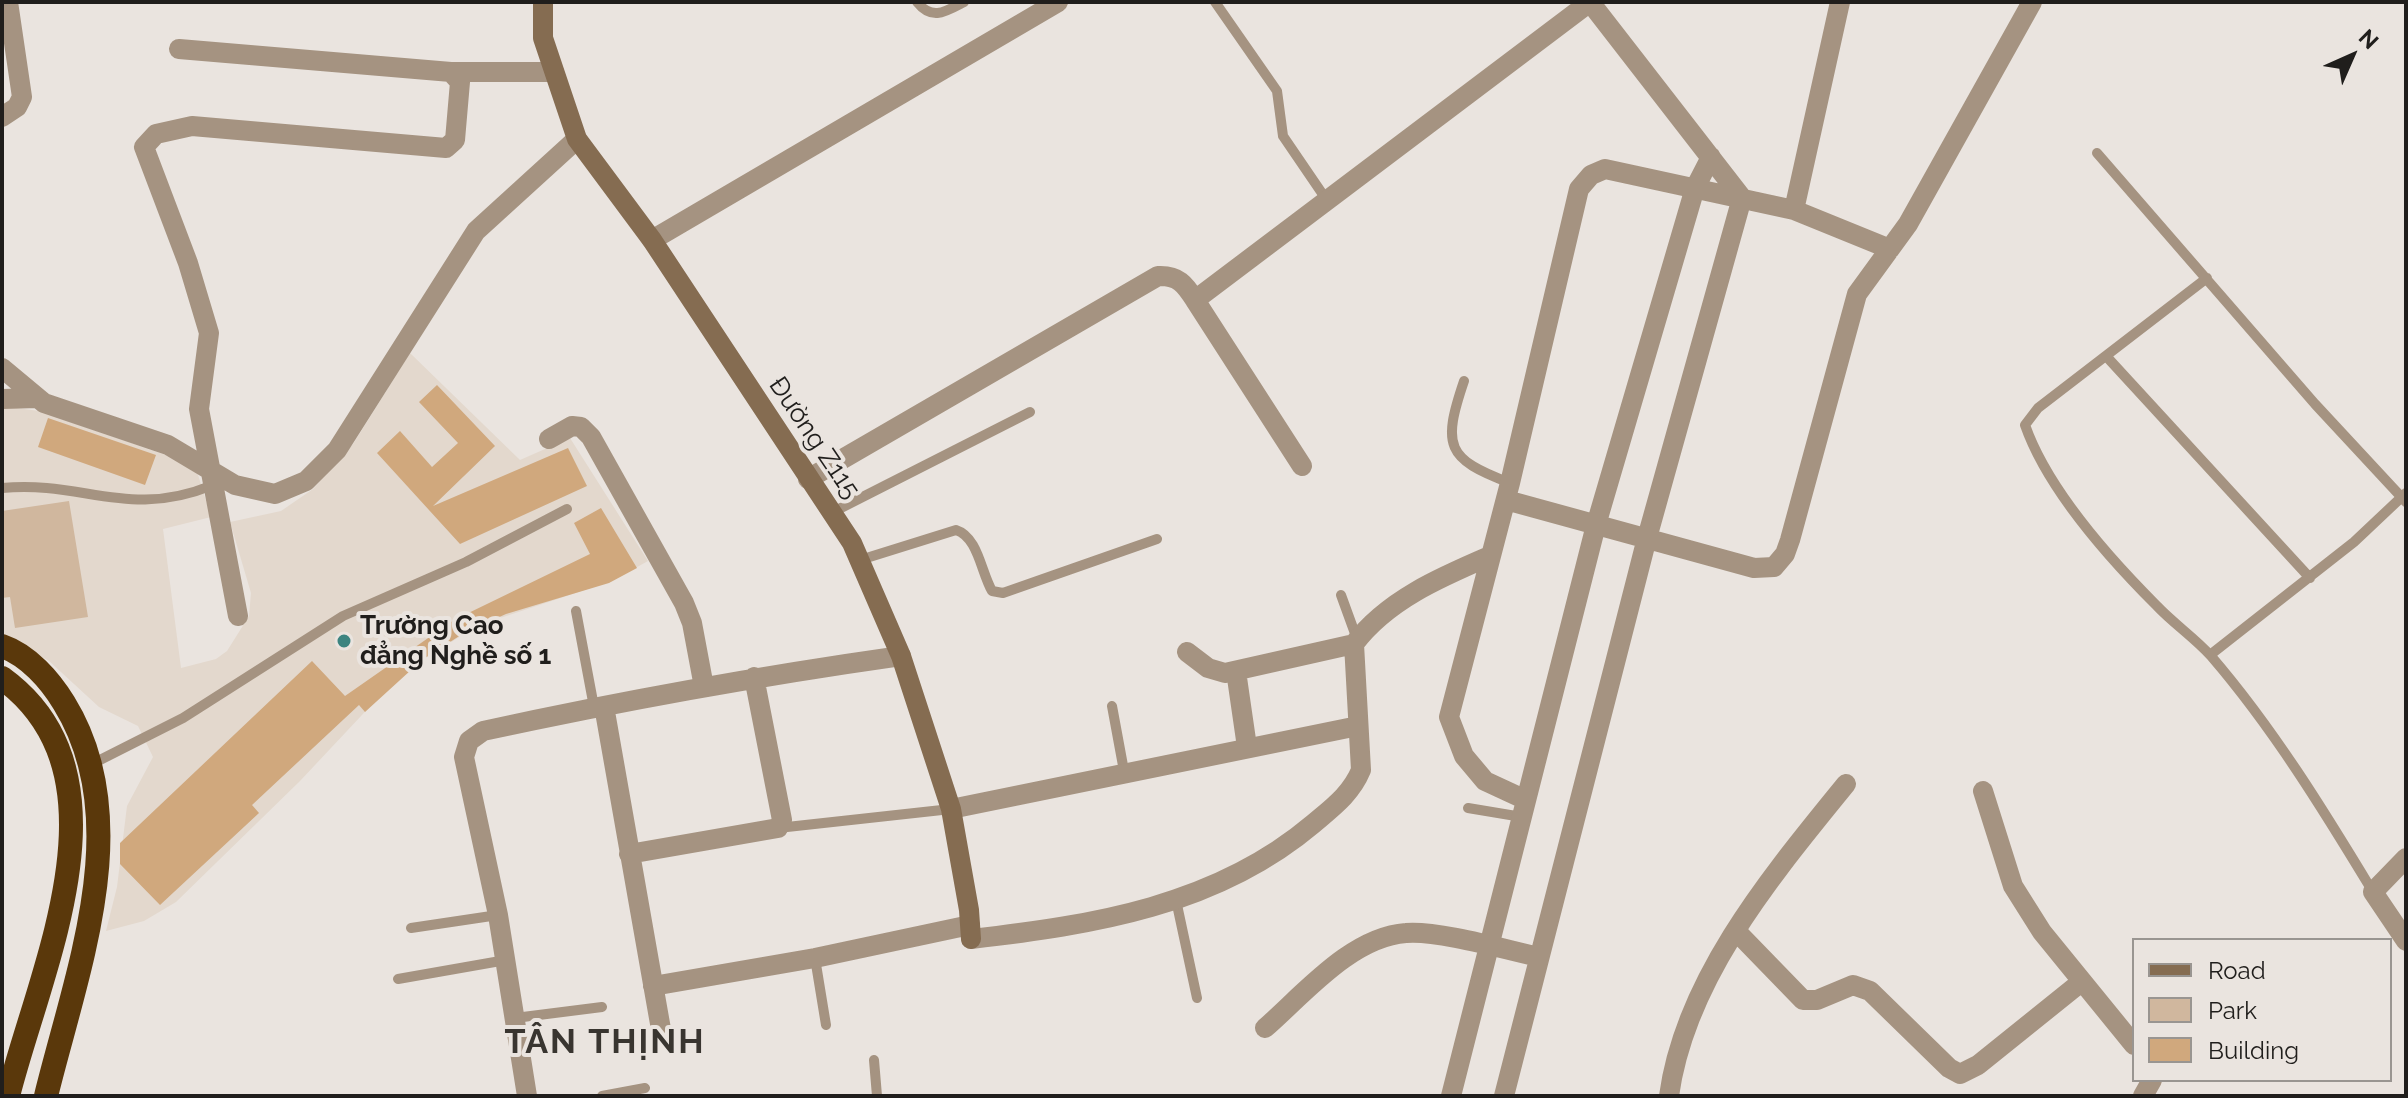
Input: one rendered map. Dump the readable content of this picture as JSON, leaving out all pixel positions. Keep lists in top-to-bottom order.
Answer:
{
  "streets": {
    "street": ["Đường Z115"]
  },
  "districts": ["TÂN THỊNH"],
  "places": ["Trường Cao đẳng Nghề số 1"],
  "legend": ["Road", "Park", "Building"],
  "north": "top right"
}
